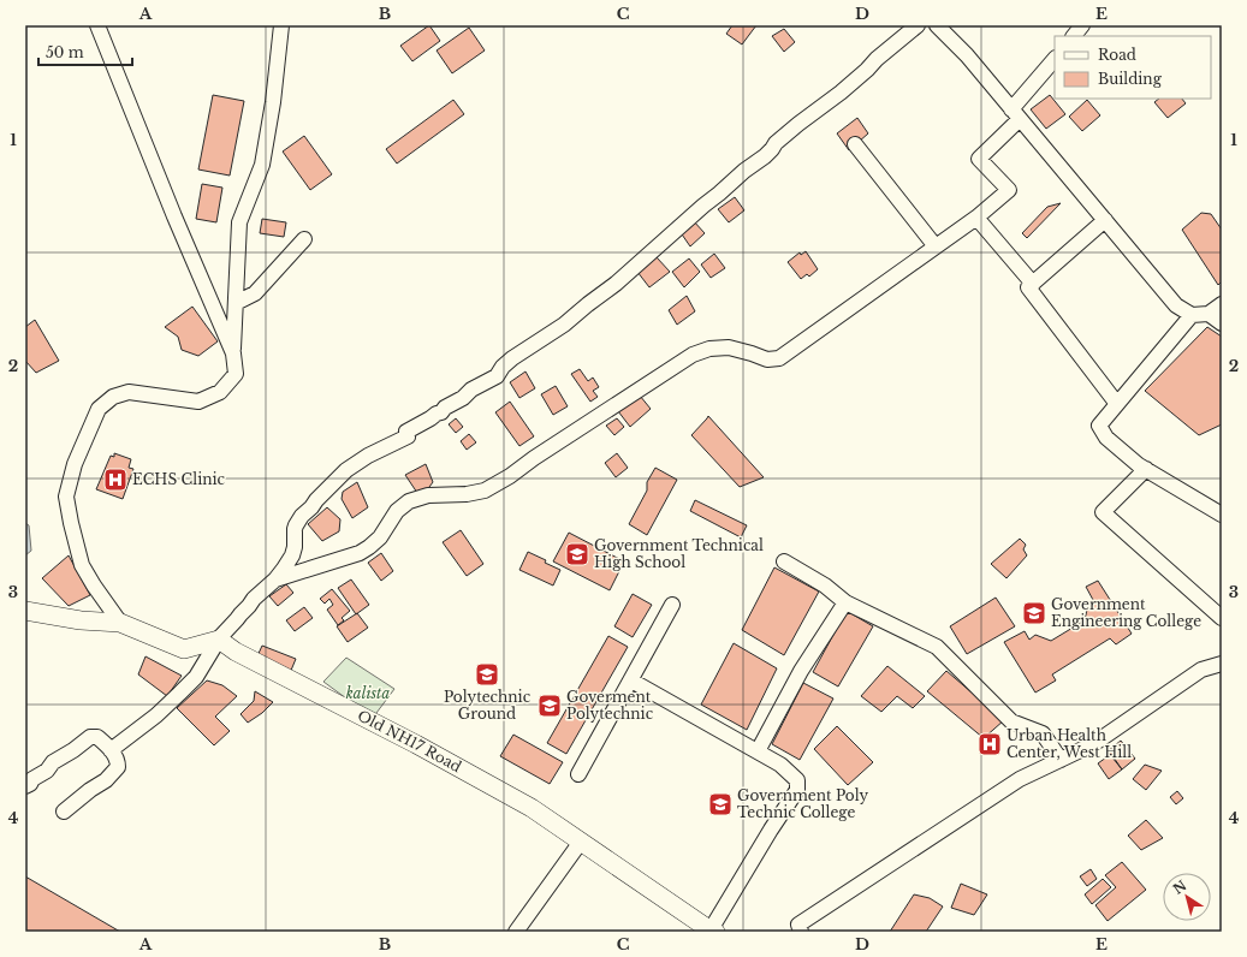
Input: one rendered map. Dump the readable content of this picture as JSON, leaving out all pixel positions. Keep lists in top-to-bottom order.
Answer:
{
  "streets": {
    "main road": ["Old NH17 Road"]
  },
  "parks": ["kalista"],
  "places": {
    "hospital": ["ECHS Clinic", "Urban Health Center, West Hill"],
    "school or university": [
      "Government Technical High School",
      "Government Engineering College",
      "Polytechnic Ground",
      "Goverment Polytechnic",
      "Government Poly Technic College"
    ]
  },
  "legend": ["Road", "Building"],
  "scale_bar": "50 m",
  "north": "top left",
  "grid": {
    "columns": [
      "A",
      "B",
      "C",
      "D",
      "E"
    ],
    "rows": [
      "1",
      "2",
      "3",
      "4"
    ]
  }
}
